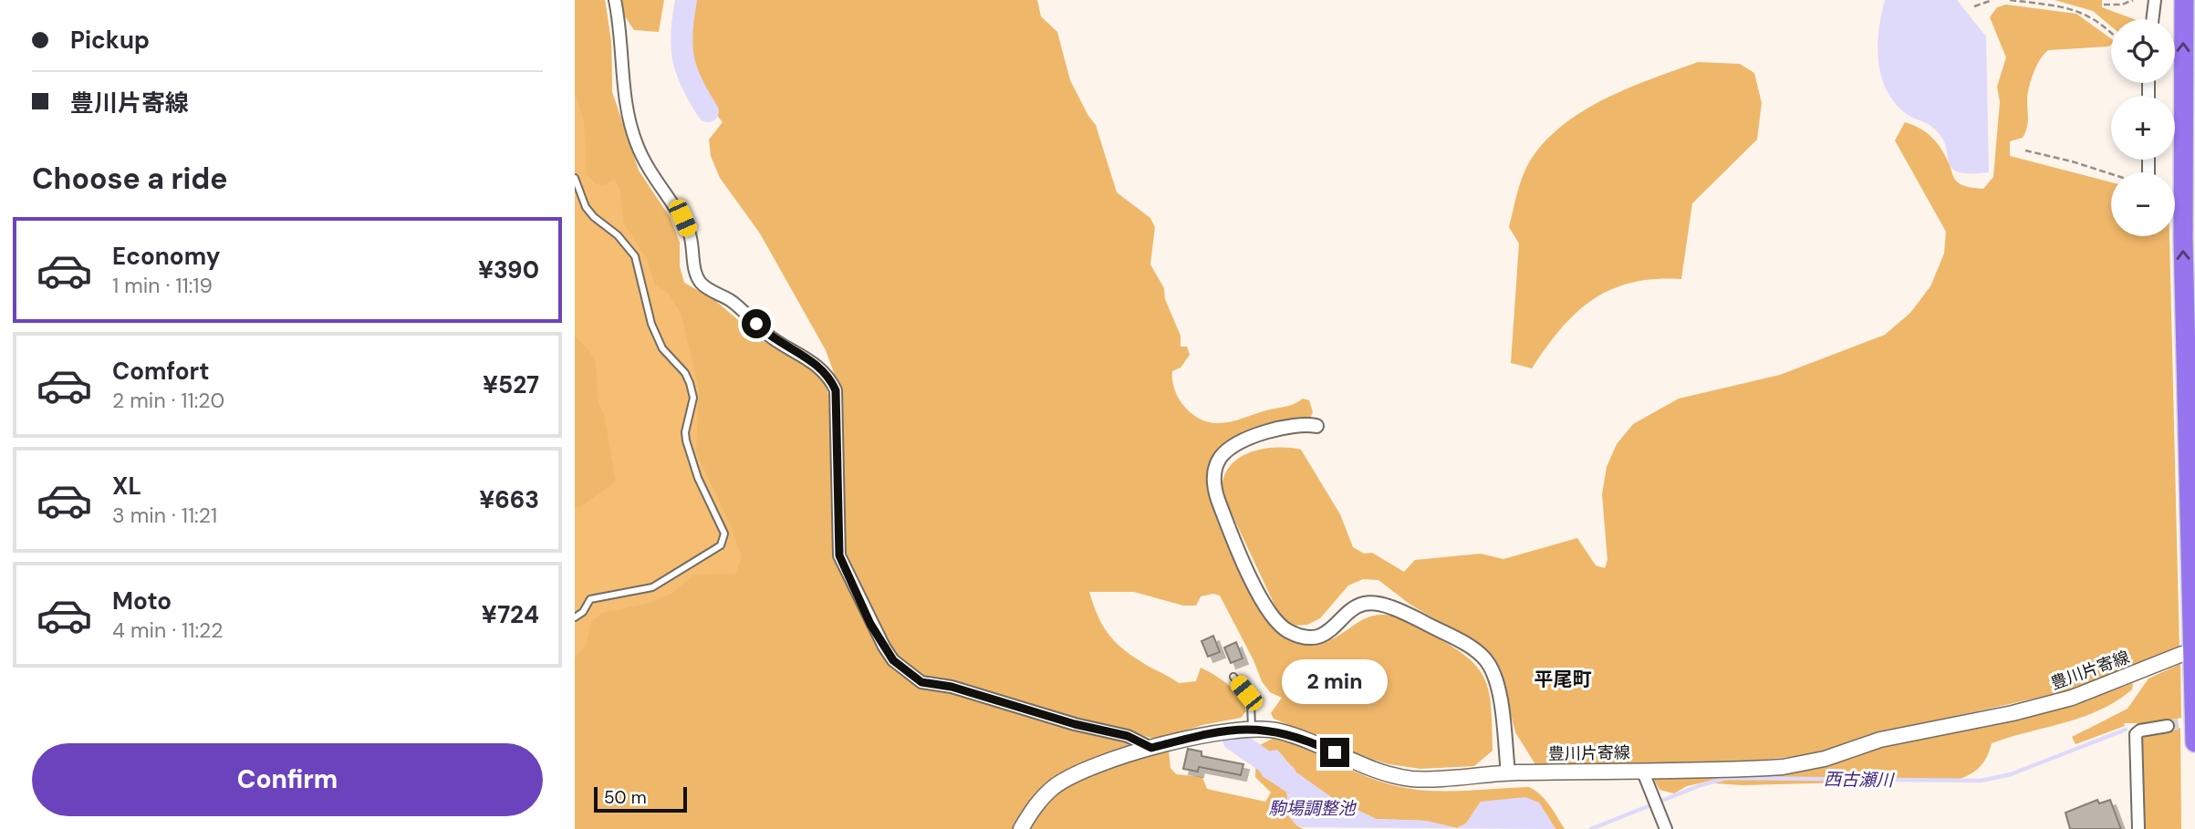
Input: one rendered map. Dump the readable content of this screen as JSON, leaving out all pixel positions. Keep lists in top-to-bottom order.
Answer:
{
  "streets": {
    "main road": ["豊川片寄線"]
  },
  "districts": ["平尾町"],
  "water": ["西古瀬川", "駒場調整池"],
  "scale_bar": "50 m",
  "page": {
    "banner": ["Pickup", "豊川片寄線"],
    "map_buttons": ["+", "−"],
    "heading": "Choose a ride",
    "list": [
      {
        "name": "Economy",
        "note": "1 min · 11:19",
        "value": "¥390"
      },
      {
        "name": "Comfort",
        "note": "2 min · 11:20",
        "value": "¥527"
      },
      {
        "name": "XL",
        "note": "3 min · 11:21",
        "value": "¥663"
      },
      {
        "name": "Moto",
        "note": "4 min · 11:22",
        "value": "¥724"
      }
    ],
    "bubble": "2 min",
    "buttons": "Confirm",
    "scale": "50 m"
  }
}
